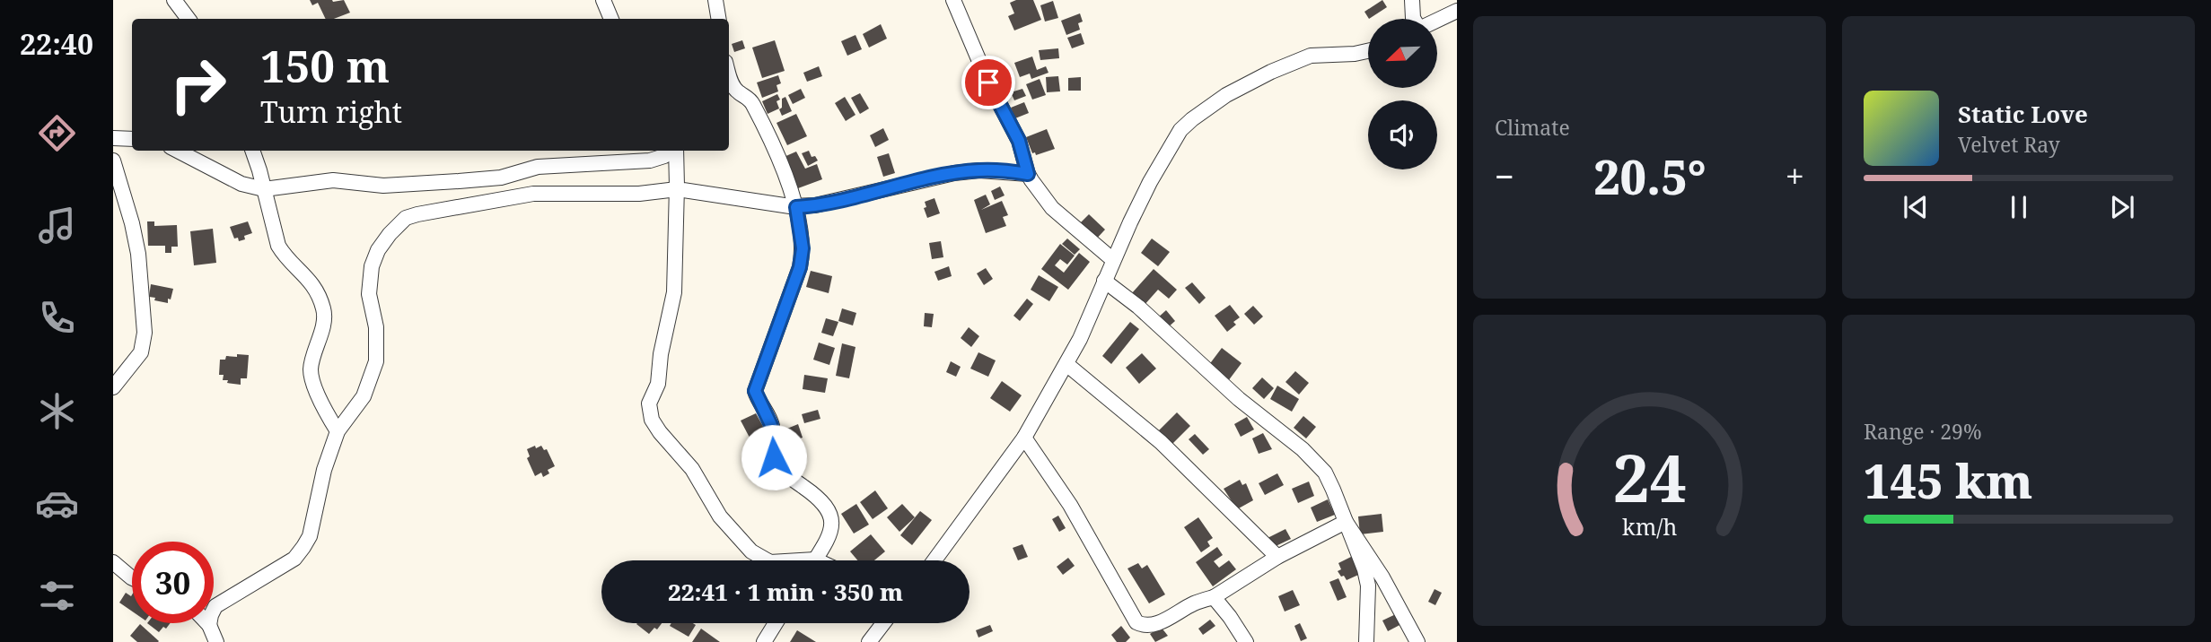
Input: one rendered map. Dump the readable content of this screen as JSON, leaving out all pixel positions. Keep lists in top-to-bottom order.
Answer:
{
  "north": "bottom left",
  "page": {
    "tabs": "22:40",
    "tile": [
      "Climate",
      ["Range · 29%", "145 km"]
    ],
    "turn": ["150 m", "Turn right"],
    "song": ["Static Love", "Velvet Ray"],
    "heat": ["−", "20.5°", "+"],
    "limit": "30",
    "trip": "22:41 · 1 min · 350 m",
    "gauge": ["24", "km/h"]
  }
}
